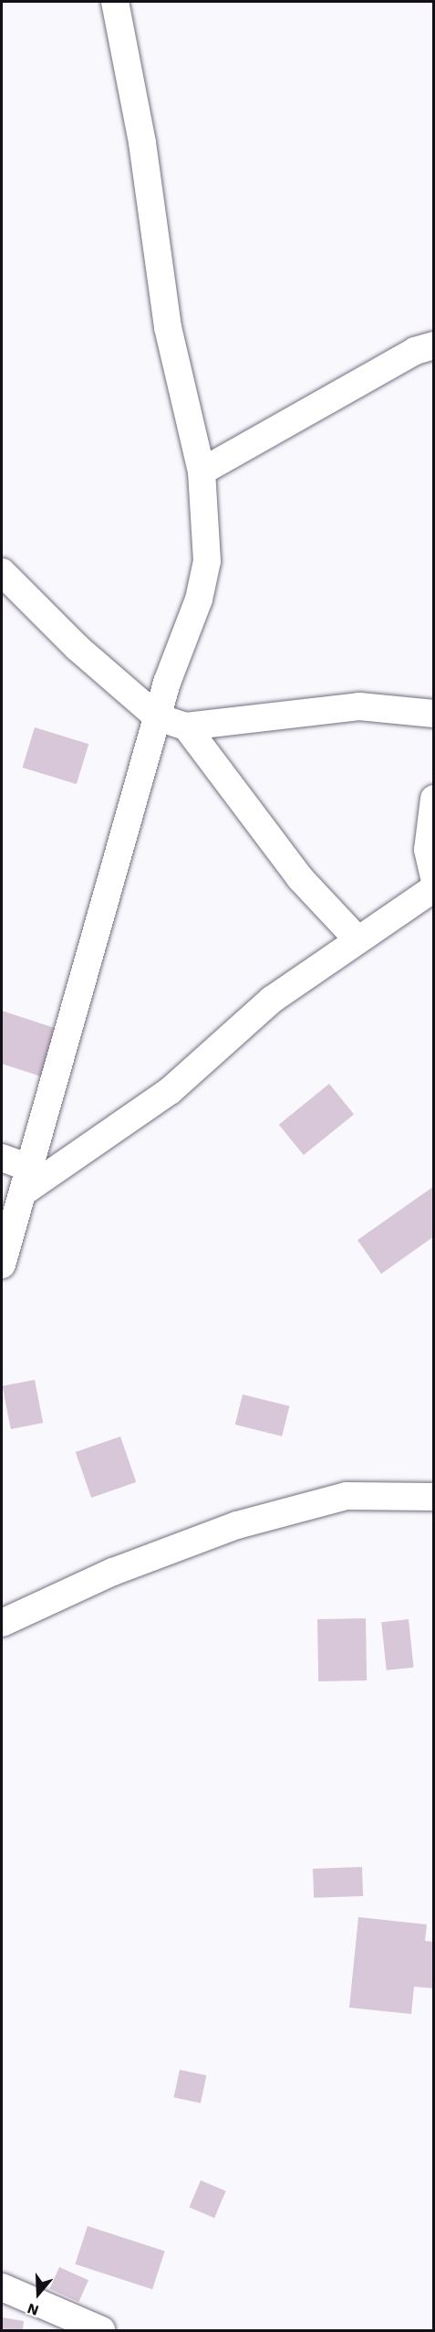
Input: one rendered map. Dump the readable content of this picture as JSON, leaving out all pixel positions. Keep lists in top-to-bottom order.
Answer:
{
  "north": "bottom"
}
